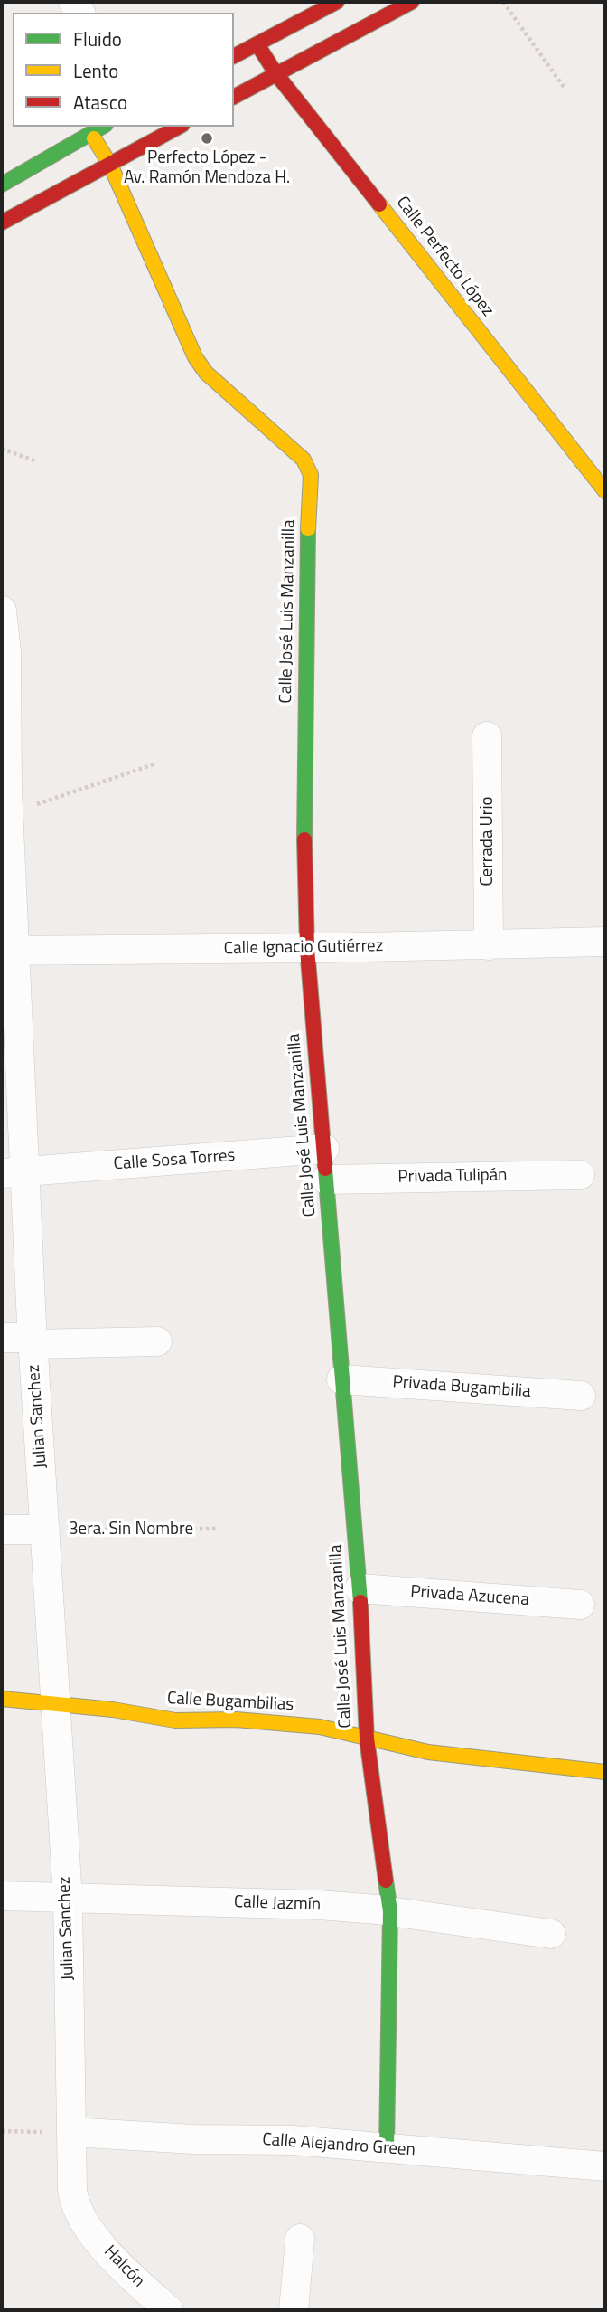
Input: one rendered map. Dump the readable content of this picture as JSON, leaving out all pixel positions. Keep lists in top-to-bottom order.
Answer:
{
  "streets": {
    "street": [
      "Calle Perfecto López",
      "Calle José Luis Manzanilla",
      "Cerrada Urio",
      "Calle Ignacio Gutiérrez",
      "Calle Sosa Torres",
      "Privada Tulipán",
      "Privada Bugambilia",
      "Julian Sanchez",
      "Privada Azucena",
      "Calle Bugambilias",
      "Calle Jazmín",
      "Calle Alejandro Green",
      "Halcón"
    ],
    "path": ["3era. Sin Nombre"]
  },
  "crossings": [
    ["Calle José Luis Manzanilla", "Calle Ignacio Gutiérrez"],
    ["Calle José Luis Manzanilla", "Calle Sosa Torres"],
    ["Calle José Luis Manzanilla", "Privada Tulipán"],
    ["Calle José Luis Manzanilla", "Privada Bugambilia"],
    ["Calle José Luis Manzanilla", "Privada Azucena"],
    ["Calle José Luis Manzanilla", "Calle Bugambilias"],
    ["Calle José Luis Manzanilla", "Calle Jazmín"],
    ["Calle José Luis Manzanilla", "Calle Alejandro Green"],
    ["Cerrada Urio", "Calle Ignacio Gutiérrez"],
    ["Calle Ignacio Gutiérrez", "Julian Sanchez"],
    ["Calle Sosa Torres", "Julian Sanchez"],
    ["Julian Sanchez", "3era. Sin Nombre"],
    ["Julian Sanchez", "Calle Bugambilias"],
    ["Julian Sanchez", "Calle Jazmín"],
    ["Julian Sanchez", "Calle Alejandro Green"],
    ["Julian Sanchez", "Halcón"]
  ],
  "places": ["Perfecto López - Av. Ramón Mendoza H."],
  "legend": ["Fluido", "Lento", "Atasco"]
}
